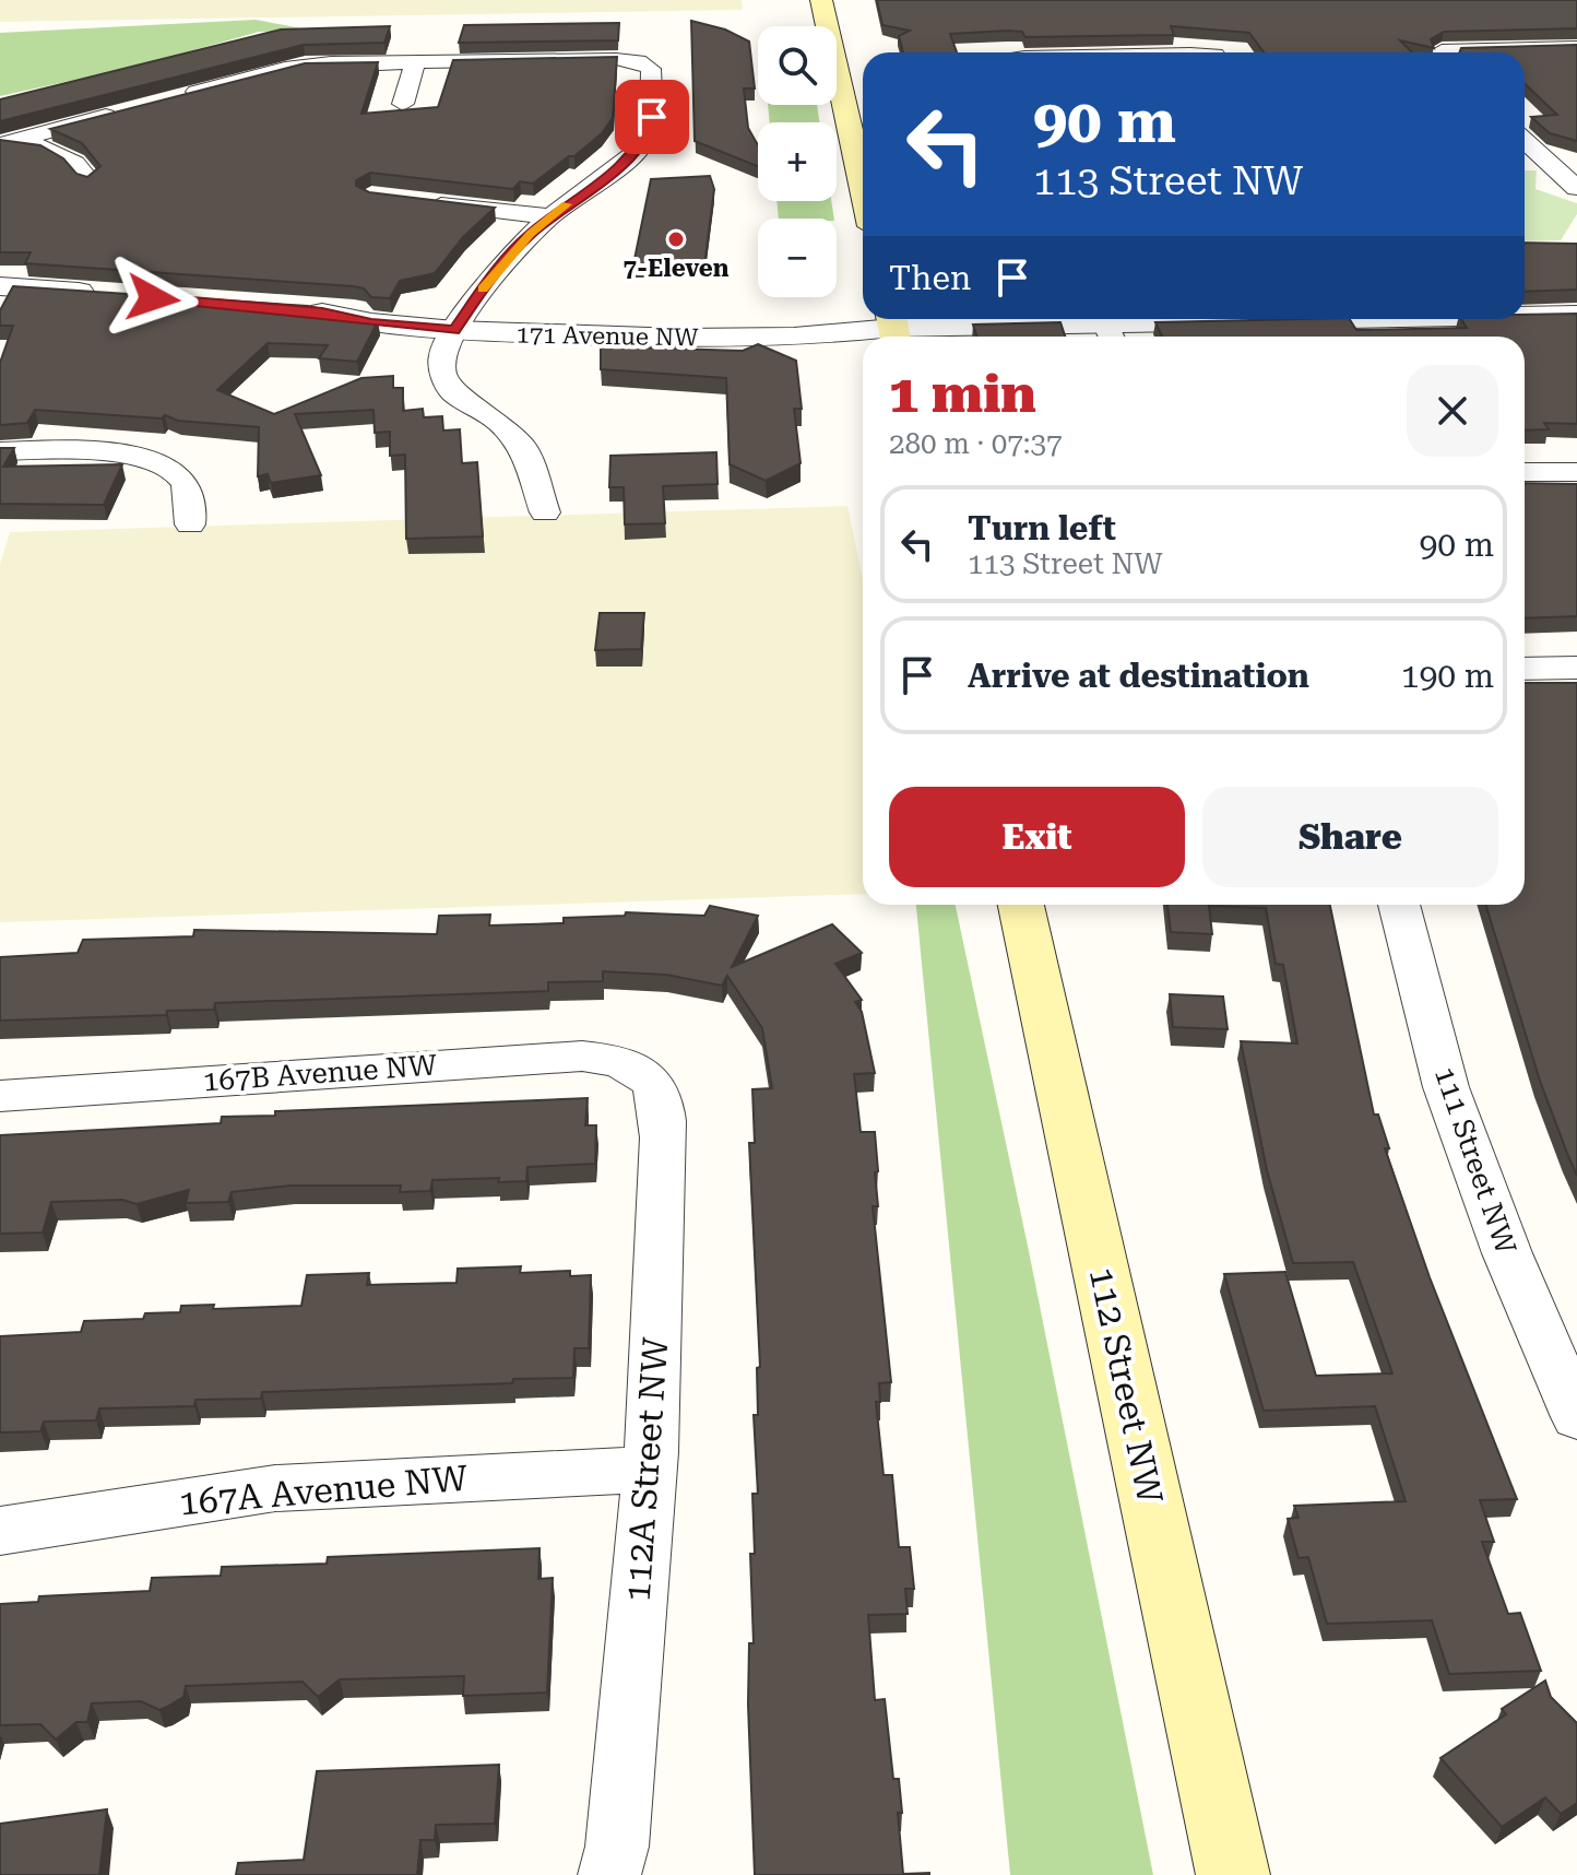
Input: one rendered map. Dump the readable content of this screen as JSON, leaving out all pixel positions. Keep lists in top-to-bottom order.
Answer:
{
  "streets": {
    "main road": ["112 Street NW"],
    "street": [
      "171 Avenue NW",
      "167B Avenue NW",
      "111 Street NW",
      "112A Street NW",
      "167A Avenue NW"
    ]
  },
  "crossings": [
    ["167B Avenue NW", "112A Street NW"],
    ["112A Street NW", "167A Avenue NW"]
  ],
  "places": ["7-Eleven"],
  "page": {
    "map_buttons": ["+", "−"],
    "turn": ["90 m", "113 Street NW"],
    "then": "Then",
    "heading": ["1 min", "280 m · 07:37"],
    "list": [
      {
        "name": "Turn left",
        "note": "113 Street NW",
        "value": "90 m"
      },
      {
        "name": "Arrive at destination",
        "value": "190 m"
      }
    ],
    "buttons": ["Exit", "Share"]
  }
}
